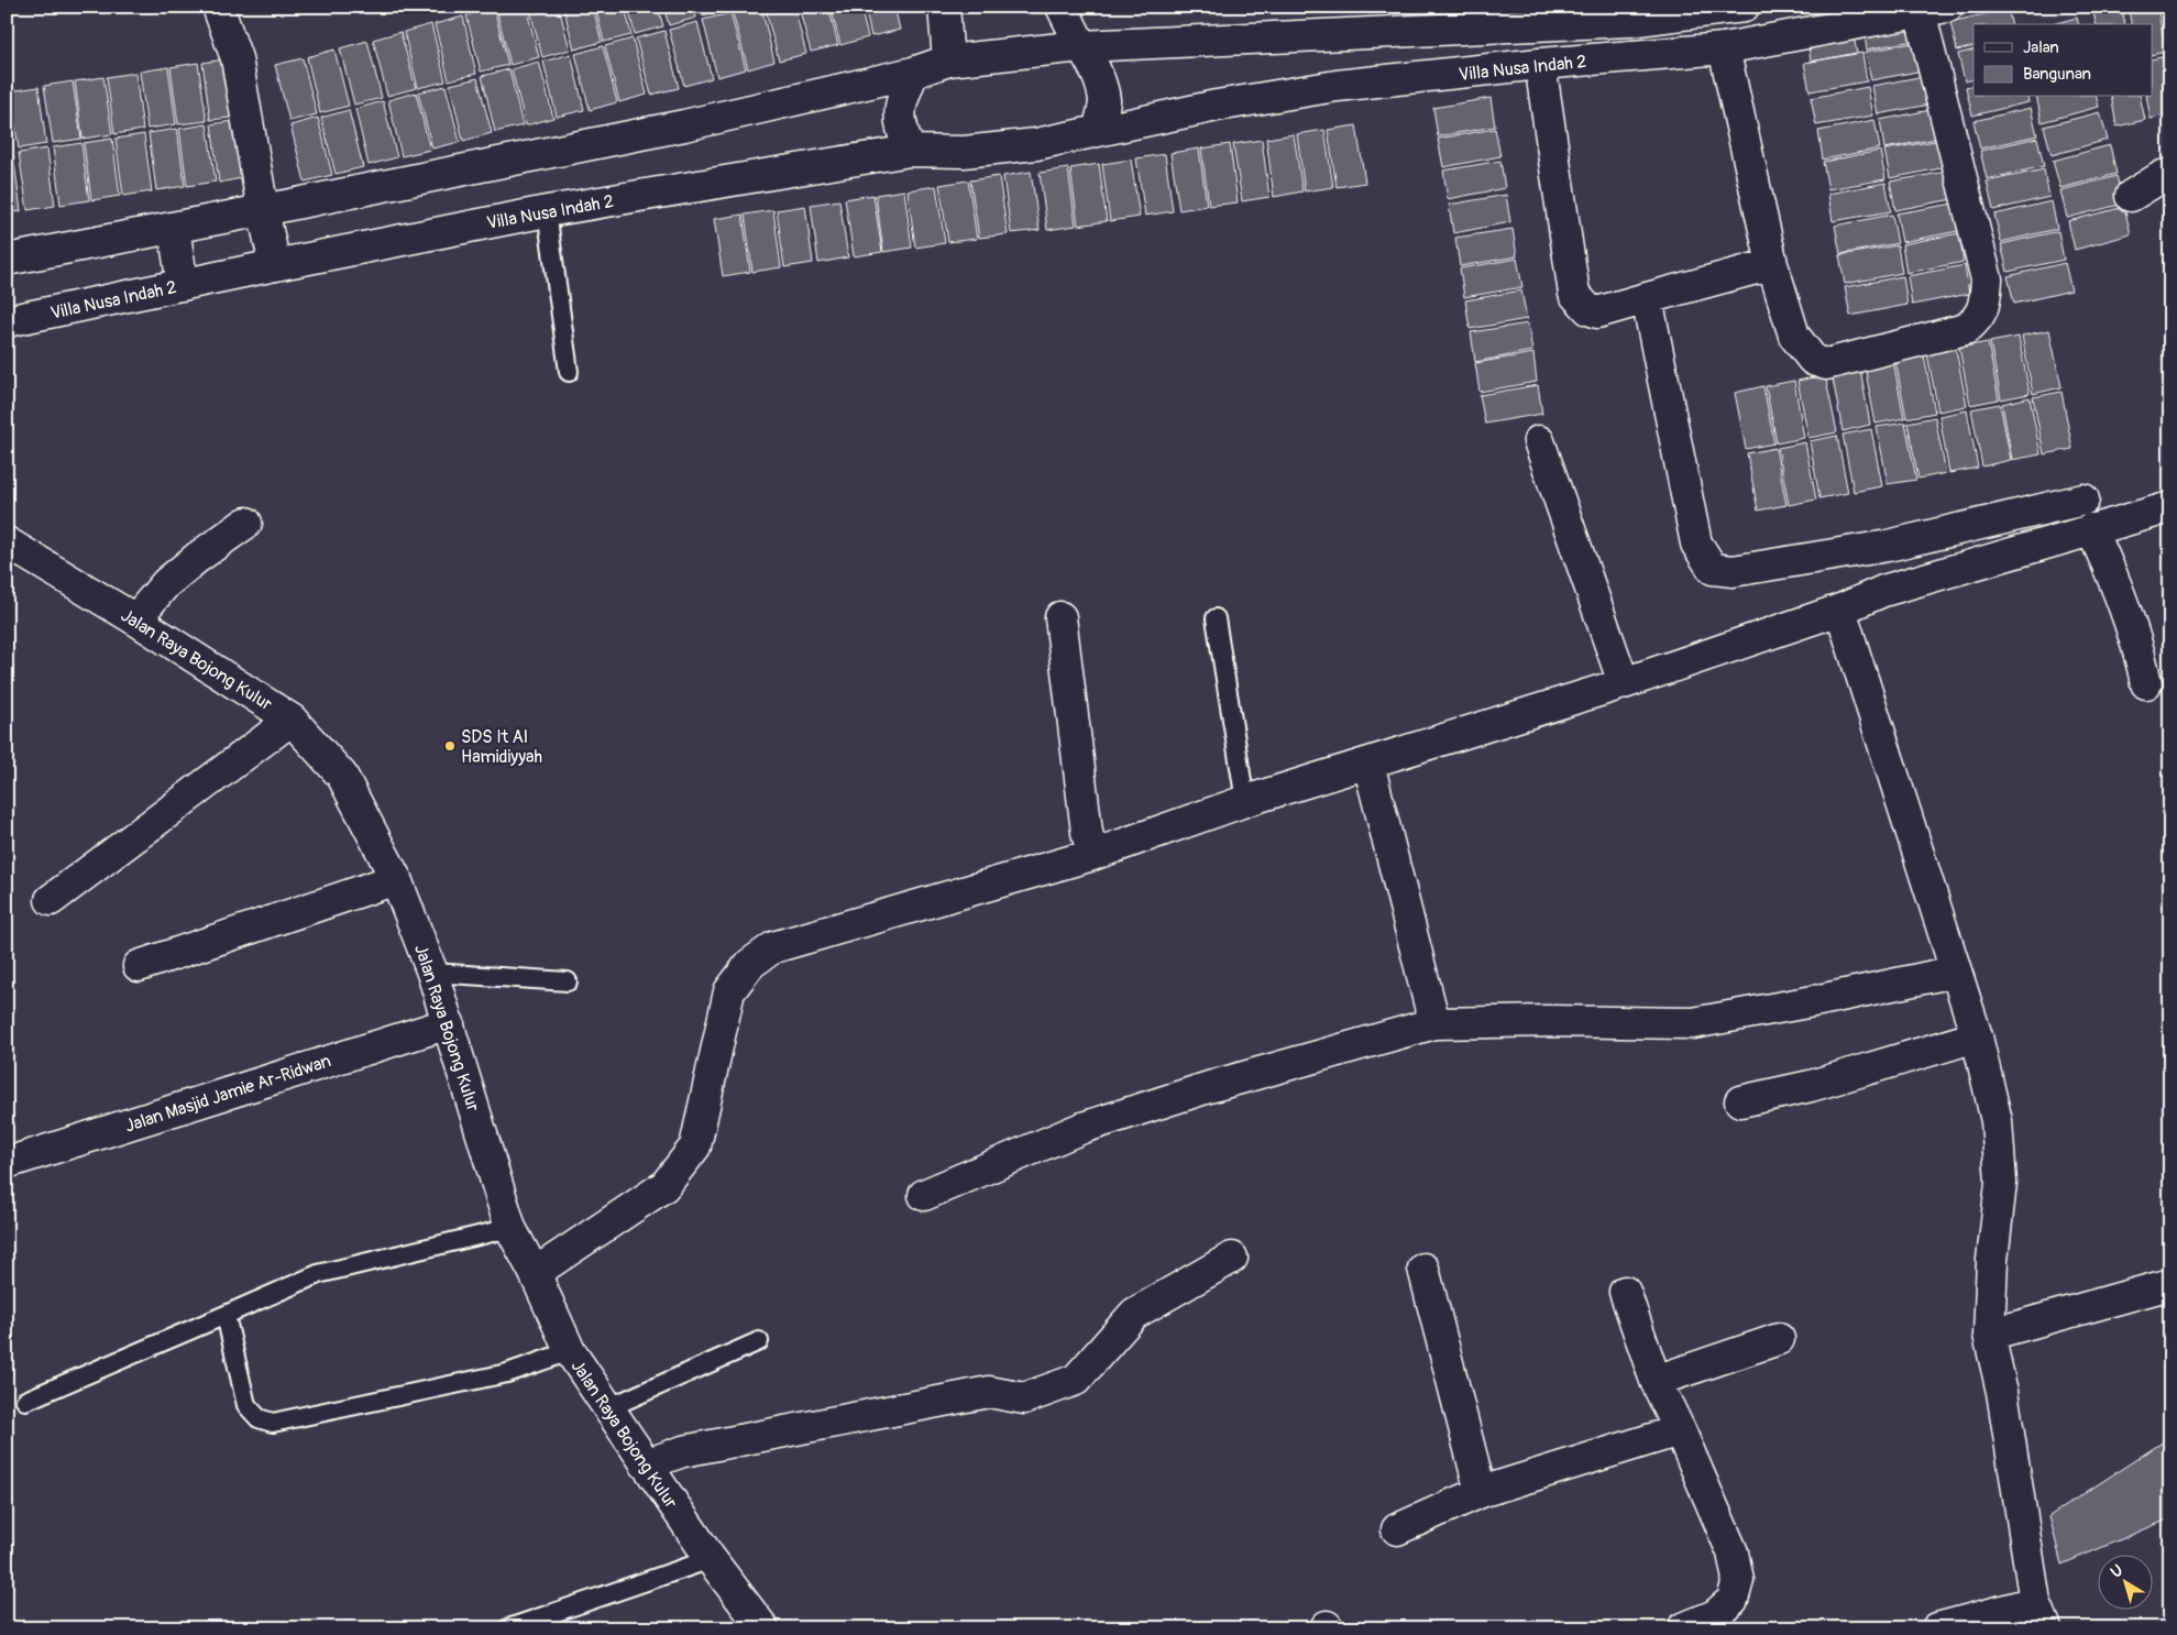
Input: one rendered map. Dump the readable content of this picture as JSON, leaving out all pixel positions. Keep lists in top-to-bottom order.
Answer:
{
  "streets": {
    "street": ["Villa Nusa Indah 2", "Jalan Raya Bojong Kulur", "Jalan Masjid Jamie Ar-Ridwan"]
  },
  "crossings": [
    ["Jalan Raya Bojong Kulur", "Jalan Masjid Jamie Ar-Ridwan"]
  ],
  "places": ["SDS It Al Hamidiyyah"],
  "legend": ["Jalan", "Bangunan"],
  "north": "top left"
}
